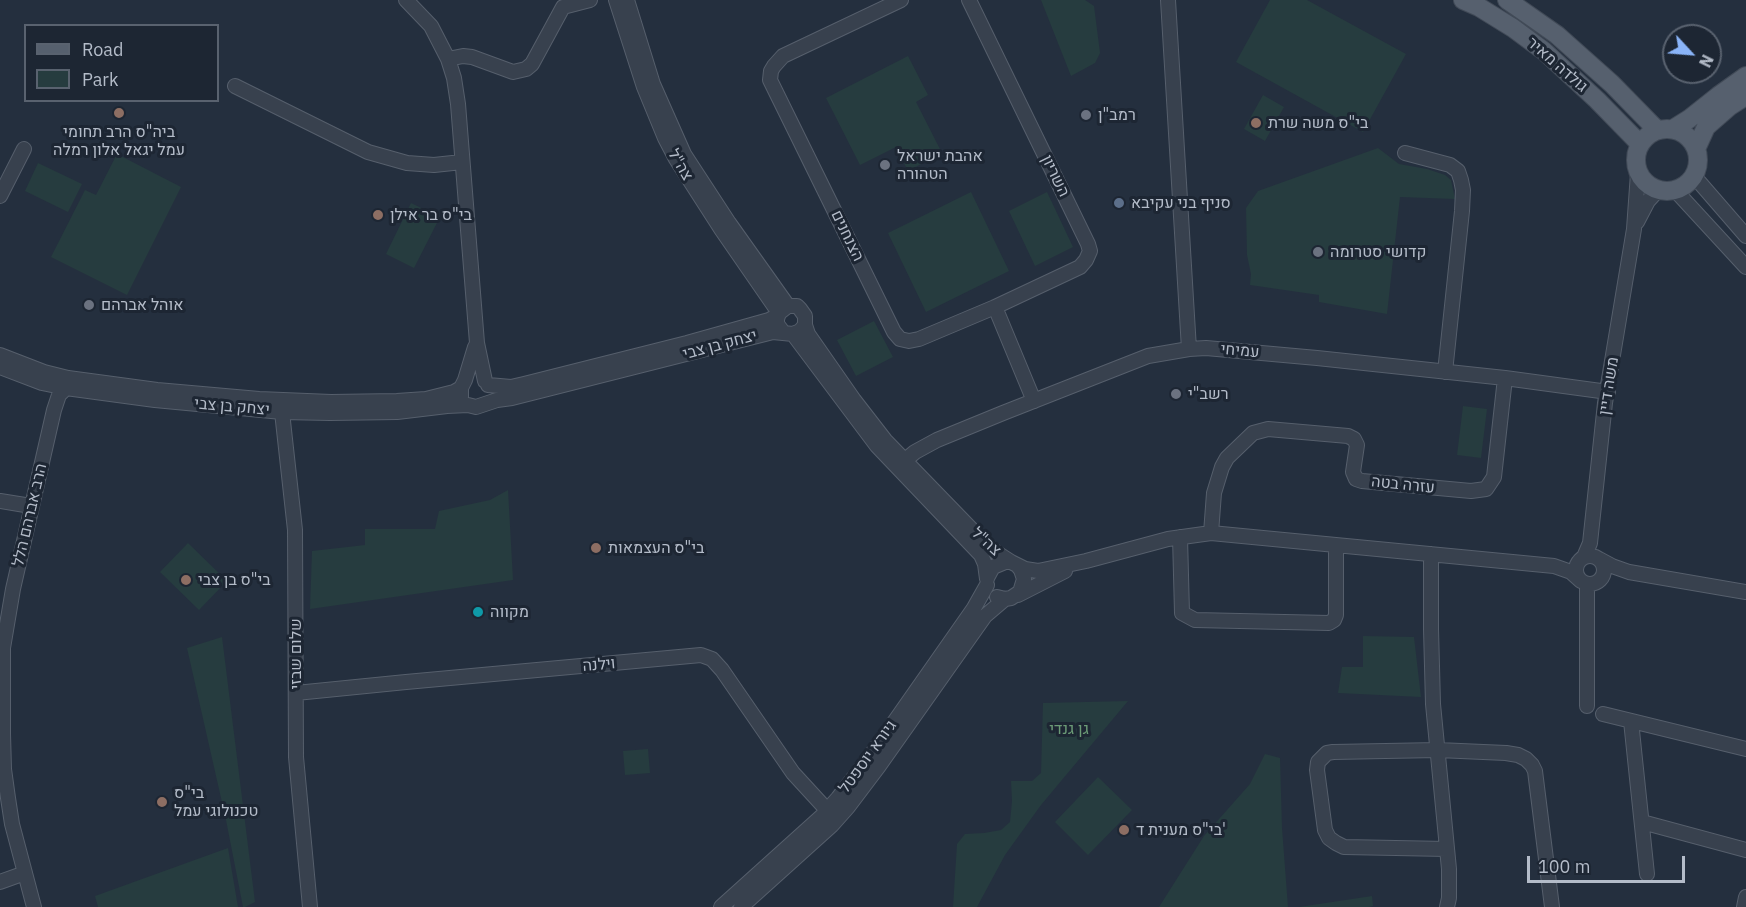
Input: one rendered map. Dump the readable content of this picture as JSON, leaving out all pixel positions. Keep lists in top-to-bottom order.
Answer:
{
  "streets": {
    "main road": ["גולדה מאיר"],
    "street": [
      "צה\"ל",
      "השריון",
      "הצנחנים",
      "יצחק בן צבי",
      "עמיחי",
      "משה דיין",
      "עזרה בטה",
      "הרב אברהם הלל",
      "שלום שבזי",
      "וילנה",
      "גיורא יוספטל"
    ]
  },
  "crossings": [
    ["גולדה מאיר", "משה דיין"],
    ["צה\"ל", "יצחק בן צבי"],
    ["צה\"ל", "עמיחי"],
    ["צה\"ל", "גיורא יוספטל"],
    ["השריון", "הצנחנים"],
    ["יצחק בן צבי", "הרב אברהם הלל"],
    ["יצחק בן צבי", "שלום שבזי"],
    ["עמיחי", "משה דיין"],
    ["עמיחי", "עזרה בטה"],
    ["משה דיין", "גיורא יוספטל"],
    ["עזרה בטה", "גיורא יוספטל"],
    ["שלום שבזי", "וילנה"],
    ["וילנה", "גיורא יוספטל"]
  ],
  "parks": ["גן גנדי"],
  "places": [
    "ביה\"ס הרב תחומי עמל יגאל אלון רמלה",
    "רמב\"ן",
    "בי\"ס משה שרת",
    "אהבת ישראל הטהורה",
    "סניף בני עקיבא",
    "בי\"ס בר אילן",
    "קדושי סטרומה",
    "אוהל אברהם",
    "רשב\"י",
    "בי\"ס העצמאות",
    "בי\"ס בן צבי",
    "מקווה",
    "בי\"ס טכנולוגי עמל",
    "בי\"ס מענית ד'"
  ],
  "legend": ["Road", "Park"],
  "scale_bar": "100 m",
  "north": "bottom right"
}
